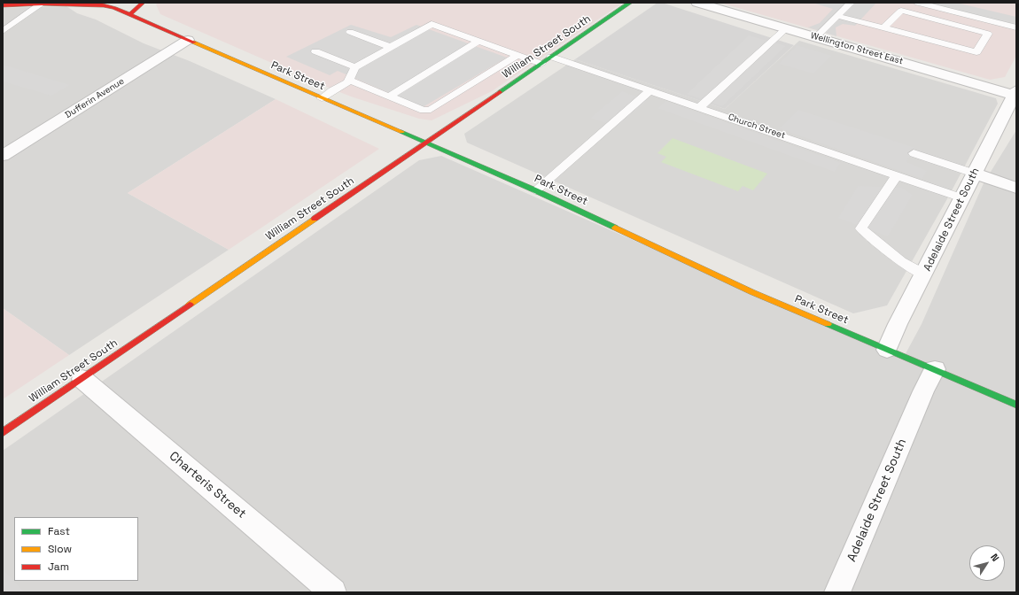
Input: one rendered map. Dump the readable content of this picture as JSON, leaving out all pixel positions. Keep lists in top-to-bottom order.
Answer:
{
  "streets": {
    "street": [
      "William Street South",
      "Wellington Street East",
      "Park Street",
      "Dufferin Avenue",
      "Adelaide Street South",
      "Charteris Street"
    ],
    "lane": ["Church Street"]
  },
  "crossings": [
    ["William Street South", "Park Street"],
    ["William Street South", "Church Street"],
    ["William Street South", "Charteris Street"],
    ["Wellington Street East", "Adelaide Street South"],
    ["Park Street", "Dufferin Avenue"],
    ["Park Street", "Adelaide Street South"],
    ["Church Street", "Adelaide Street South"]
  ],
  "legend": ["Fast", "Slow", "Jam"],
  "north": "top right"
}
